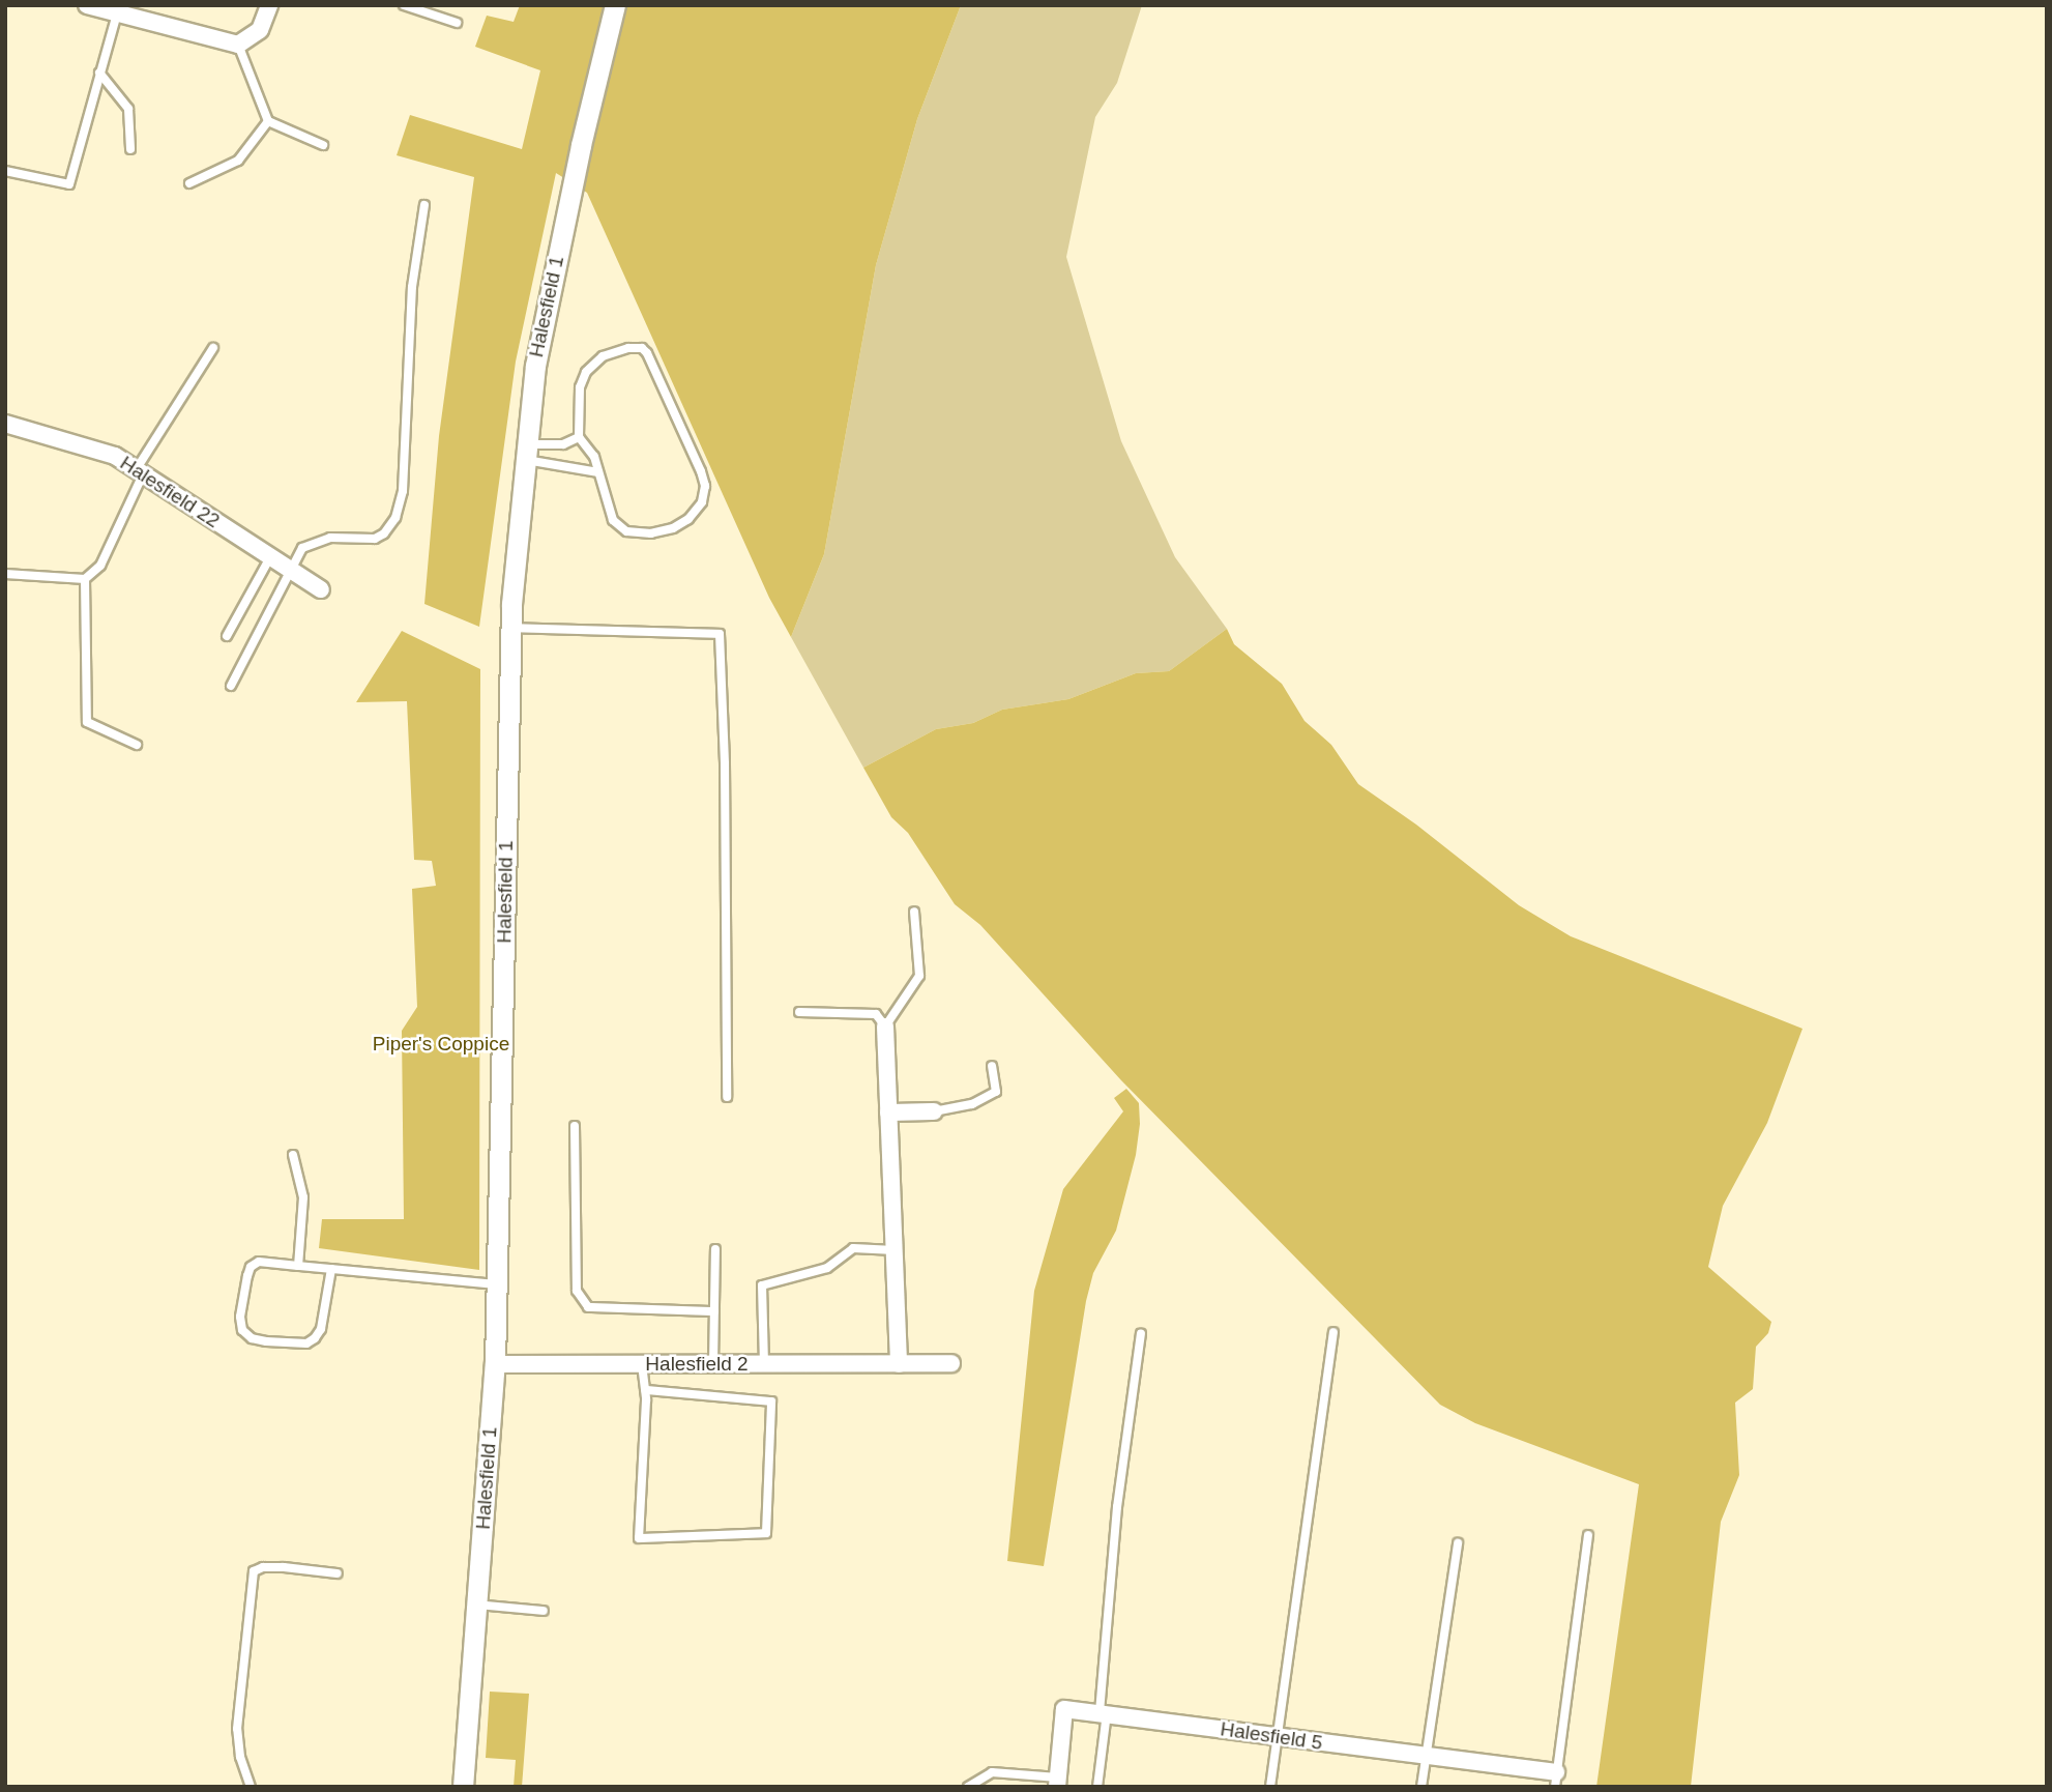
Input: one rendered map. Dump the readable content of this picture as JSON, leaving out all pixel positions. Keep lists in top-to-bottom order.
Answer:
{
  "streets": {
    "street": [
      "Halesfield 1",
      "Halesfield 22",
      "Halesfield 2",
      "Halesfield 5"
    ]
  },
  "crossings": [
    ["Halesfield 1", "Halesfield 2"]
  ],
  "parks": ["Piper's Coppice"]
}
